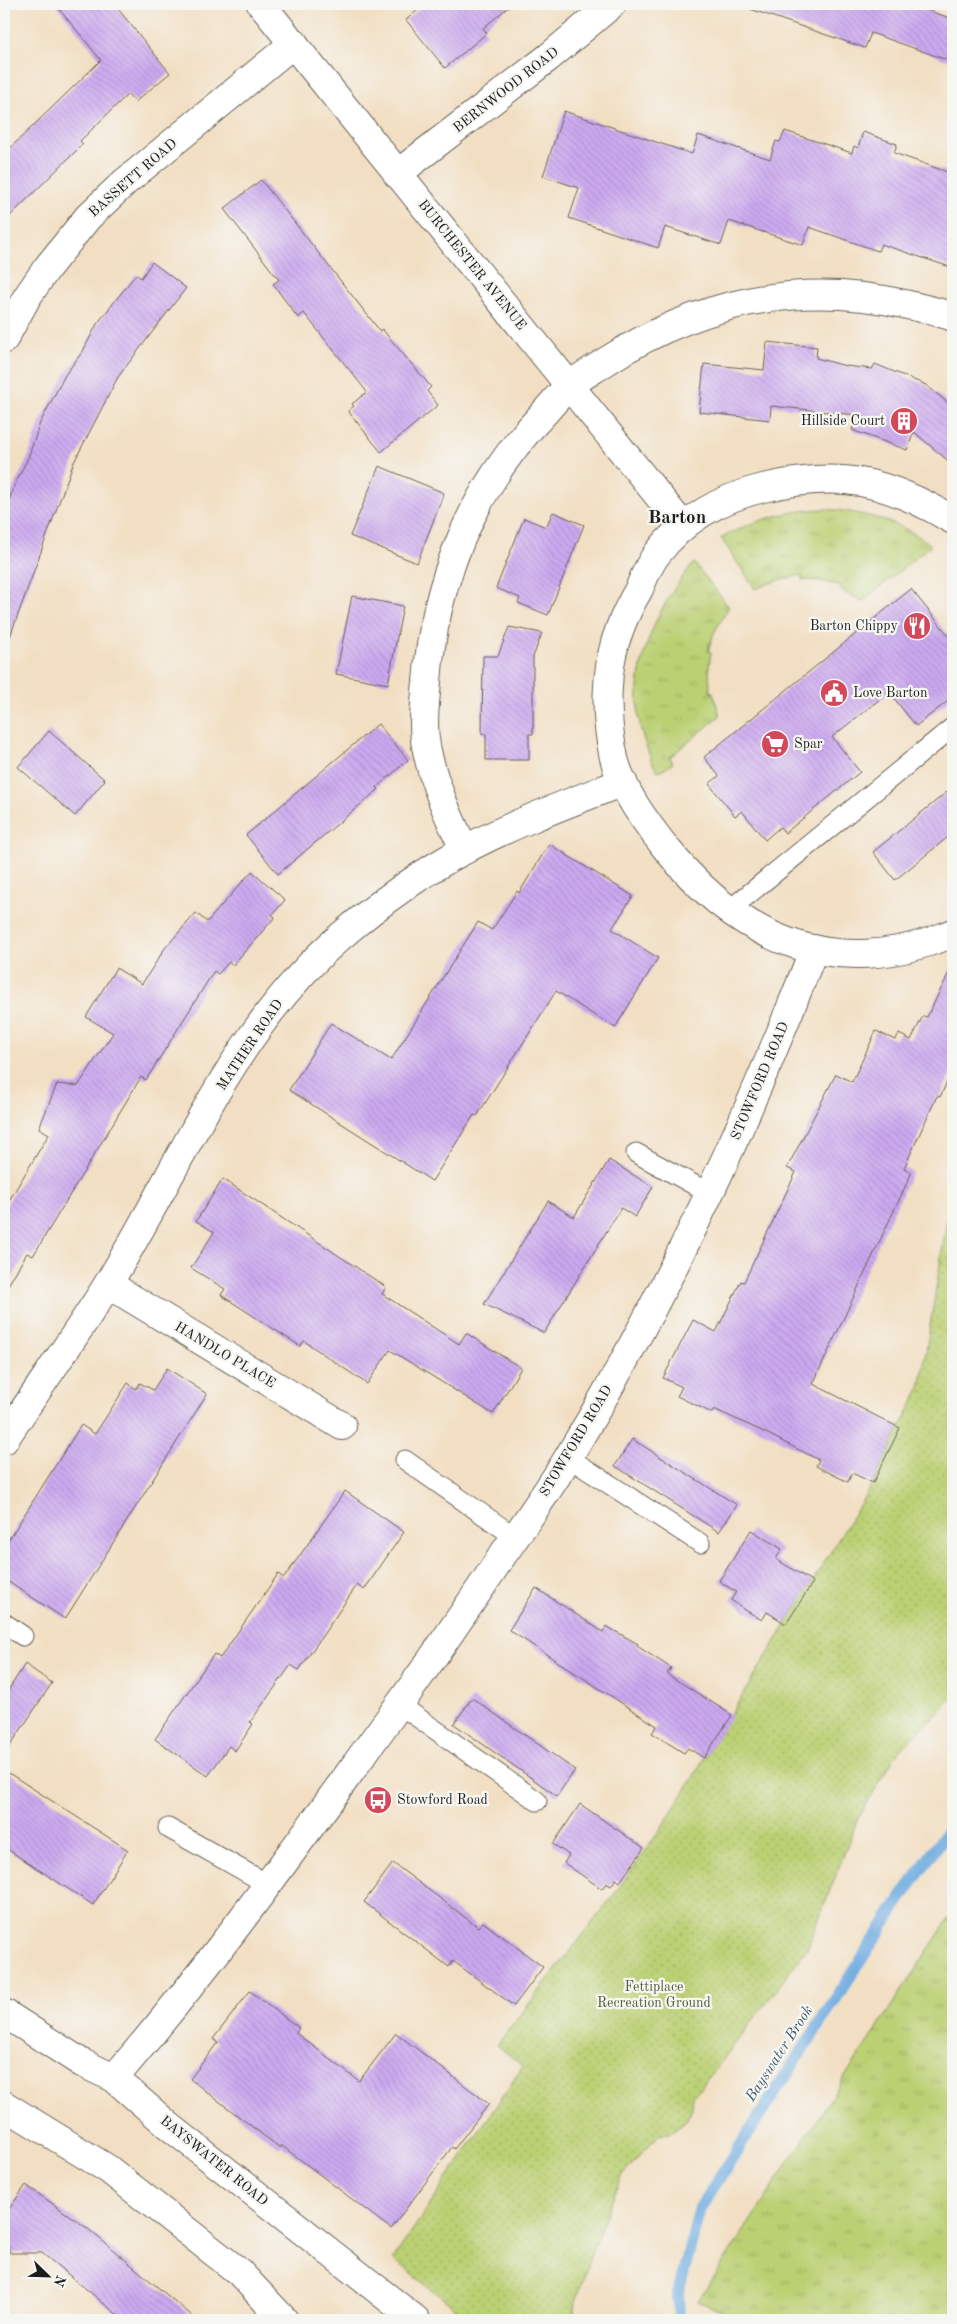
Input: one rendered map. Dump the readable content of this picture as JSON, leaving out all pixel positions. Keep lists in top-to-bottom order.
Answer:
{
  "streets": {
    "street": [
      "BERNWOOD ROAD",
      "BASSETT ROAD",
      "BURCHESTER AVENUE",
      "MATHER ROAD",
      "STOWFORD ROAD",
      "HANDLO PLACE",
      "BAYSWATER ROAD"
    ]
  },
  "crossings": [
    ["BERNWOOD ROAD", "BURCHESTER AVENUE"],
    ["BASSETT ROAD", "BURCHESTER AVENUE"],
    ["MATHER ROAD", "HANDLO PLACE"],
    ["STOWFORD ROAD", "BAYSWATER ROAD"]
  ],
  "districts": ["Barton"],
  "water": ["Bayswater Brook"],
  "parks": ["Fettiplace Recreation Ground"],
  "places": {
    "building": ["Hillside Court"],
    "restaurant": ["Barton Chippy"],
    "public building": ["Love Barton"],
    "supermarket": ["Spar"],
    "bus stop": ["Stowford Road"]
  },
  "north": "bottom right"
}
